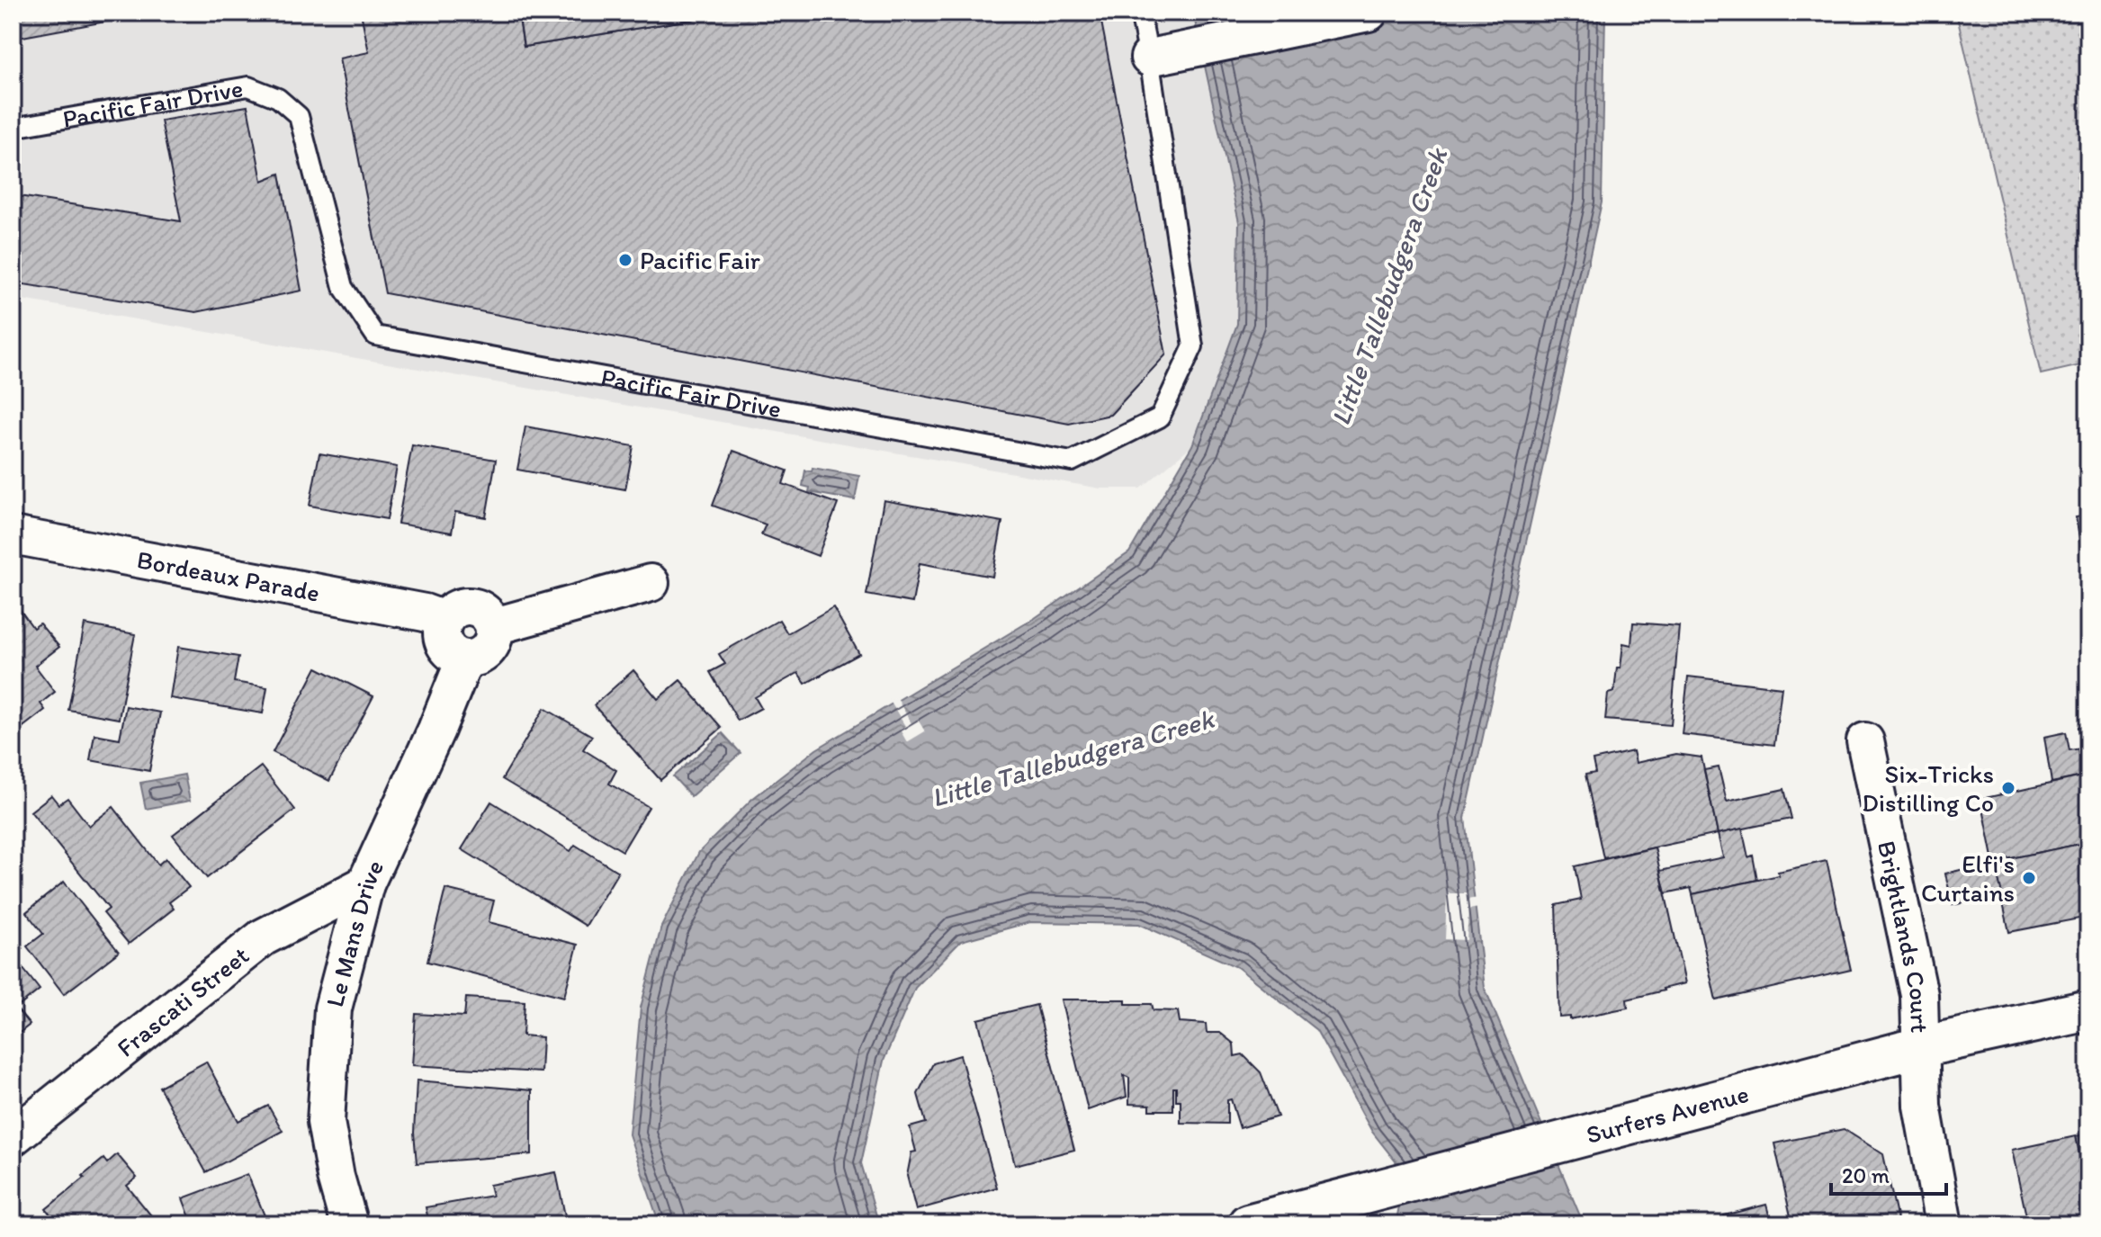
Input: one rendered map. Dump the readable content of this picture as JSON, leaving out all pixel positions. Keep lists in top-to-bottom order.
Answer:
{
  "streets": {
    "street": [
      "Bordeaux Parade",
      "Le Mans Drive",
      "Brightlands Court",
      "Frascati Street",
      "Surfers Avenue"
    ],
    "lane": ["Pacific Fair Drive"]
  },
  "crossings": [
    ["Bordeaux Parade", "Le Mans Drive"],
    ["Le Mans Drive", "Frascati Street"],
    ["Brightlands Court", "Surfers Avenue"]
  ],
  "water": ["Little Tallebudgera Creek"],
  "places": ["Pacific Fair", "Six-Tricks Distilling Co", "Elfi's Curtains"],
  "scale_bar": "20 m"
}
